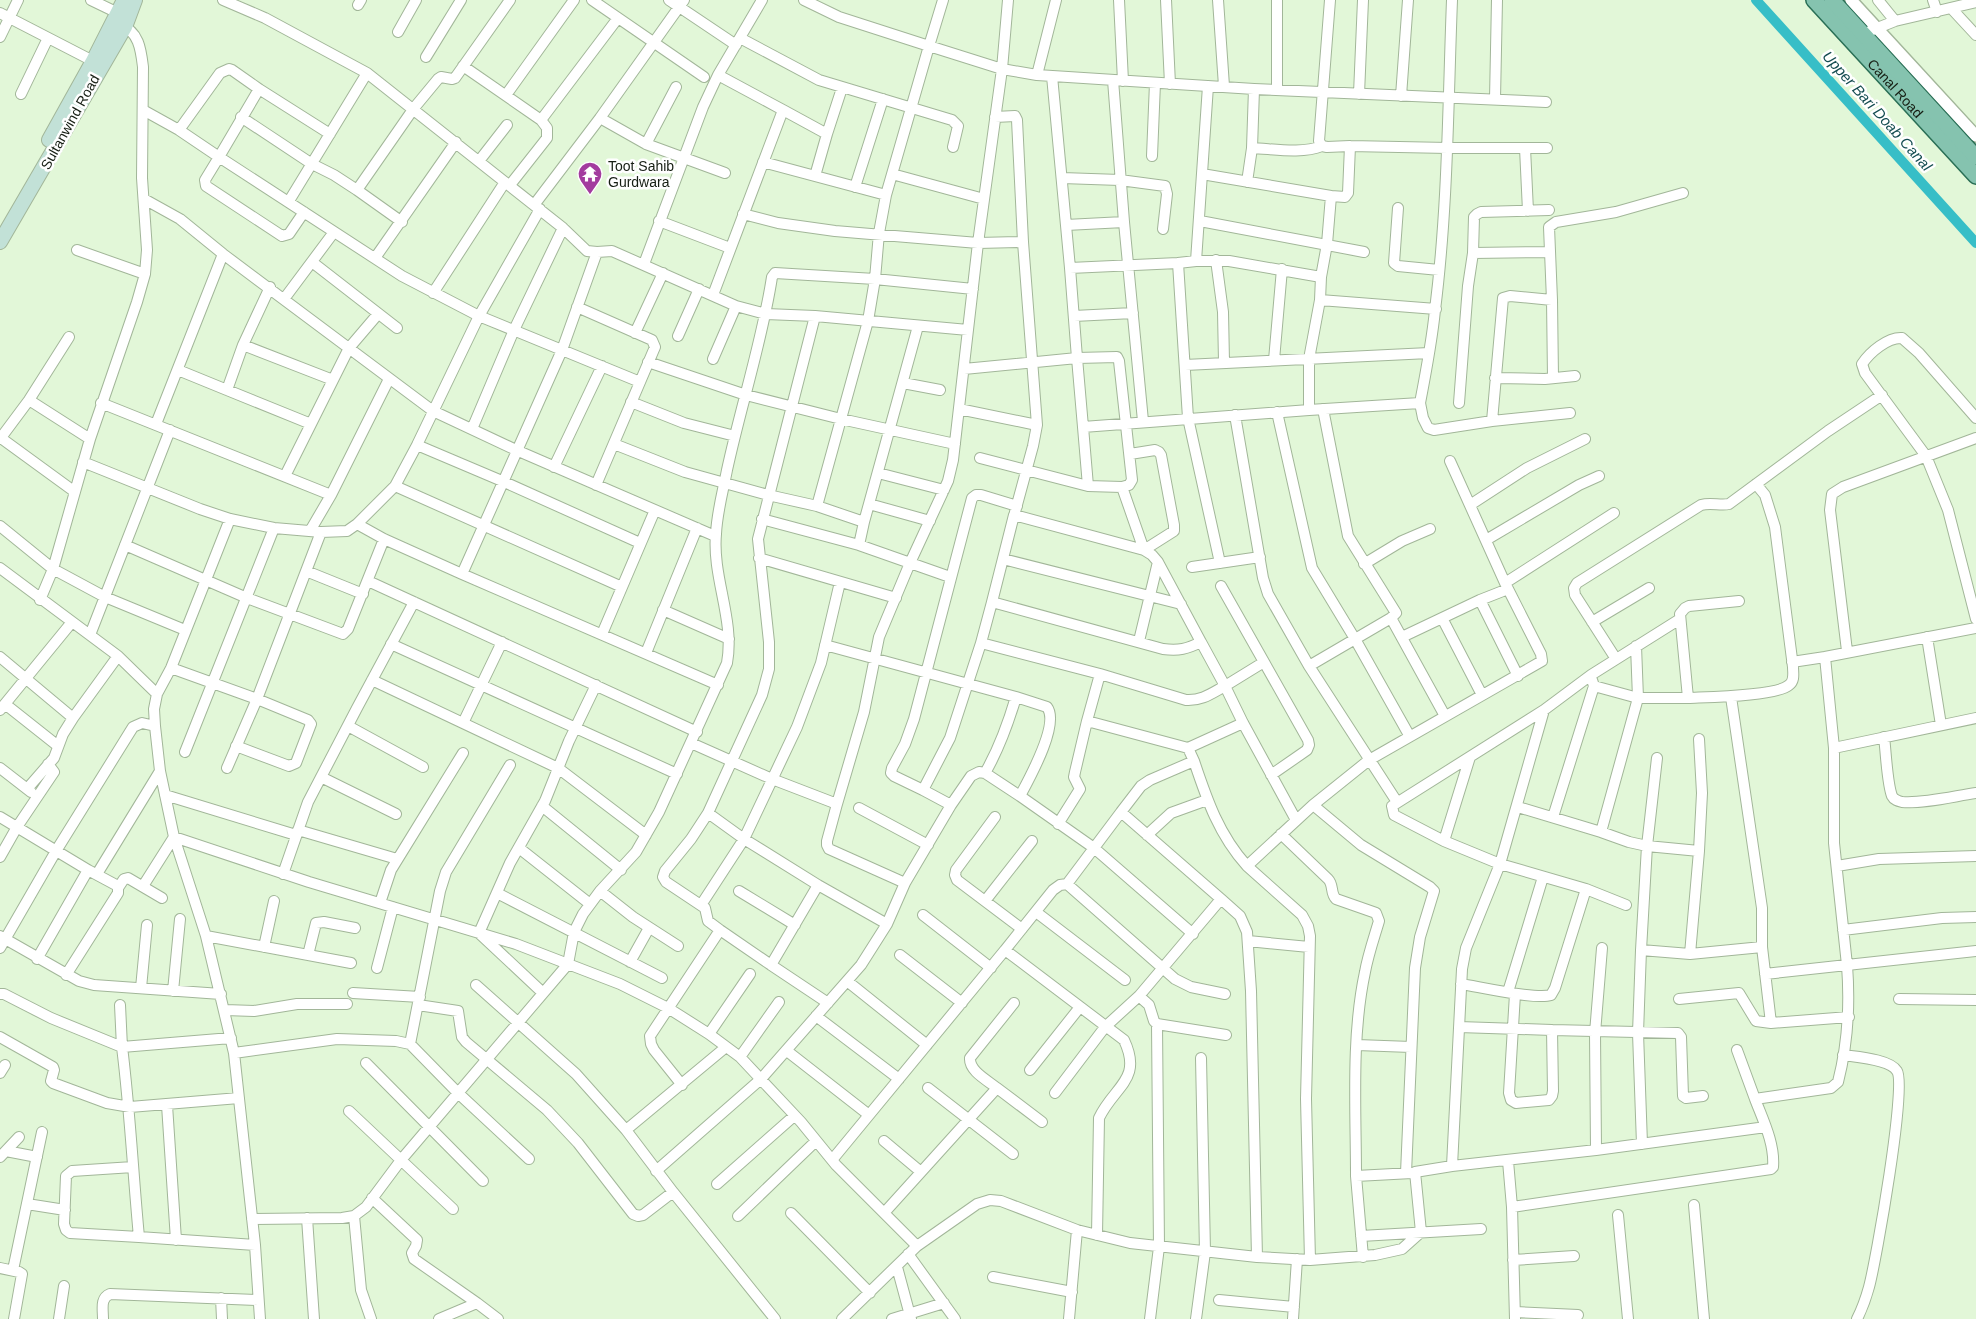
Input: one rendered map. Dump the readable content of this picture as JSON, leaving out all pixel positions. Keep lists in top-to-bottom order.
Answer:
{
  "streets": {
    "main road": ["Canal Road", "Sultanwind Road"]
  },
  "water": ["Upper Bari Doab Canal"],
  "places": {
    "temple": ["Toot Sahib Gurdwara"]
  }
}
